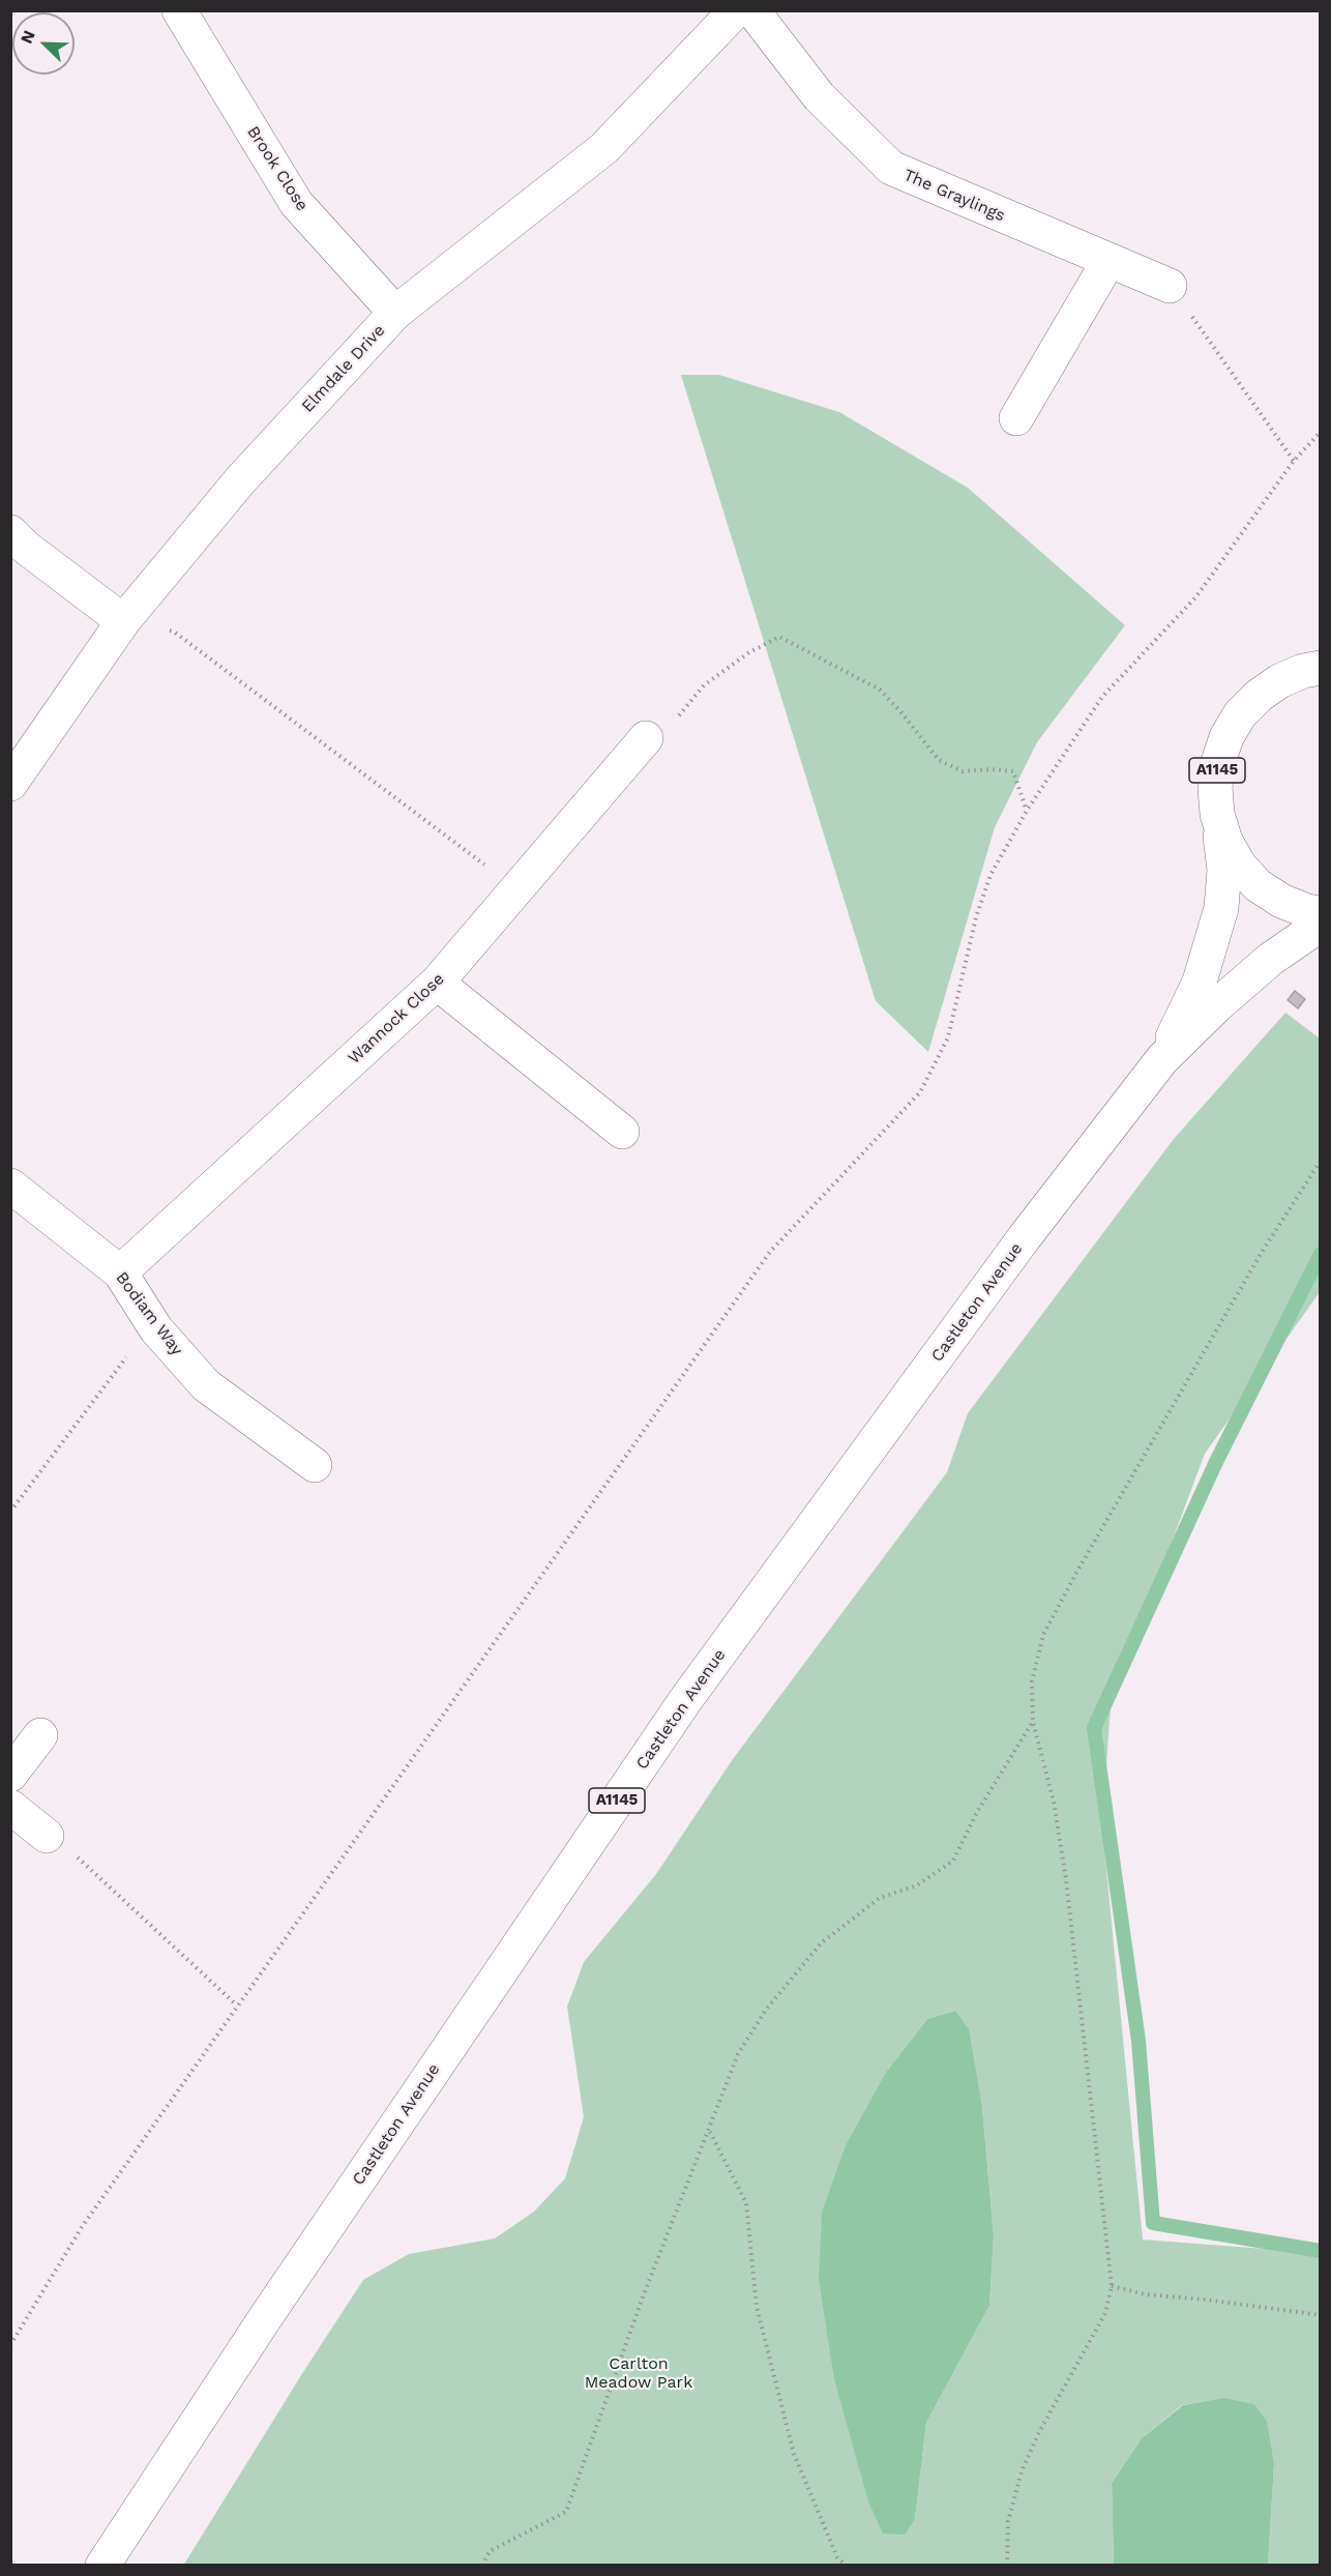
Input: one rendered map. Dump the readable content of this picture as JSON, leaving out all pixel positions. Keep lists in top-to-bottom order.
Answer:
{
  "streets": {
    "street": [
      "Brook Close",
      "The Graylings",
      "Elmdale Drive",
      "A1145",
      "Wannock Close",
      "Castleton Avenue",
      "Bodiam Way"
    ]
  },
  "crossings": [
    ["Brook Close", "Elmdale Drive"],
    ["Wannock Close", "Bodiam Way"]
  ],
  "parks": ["Carlton Meadow Park"],
  "north": "top left"
}
